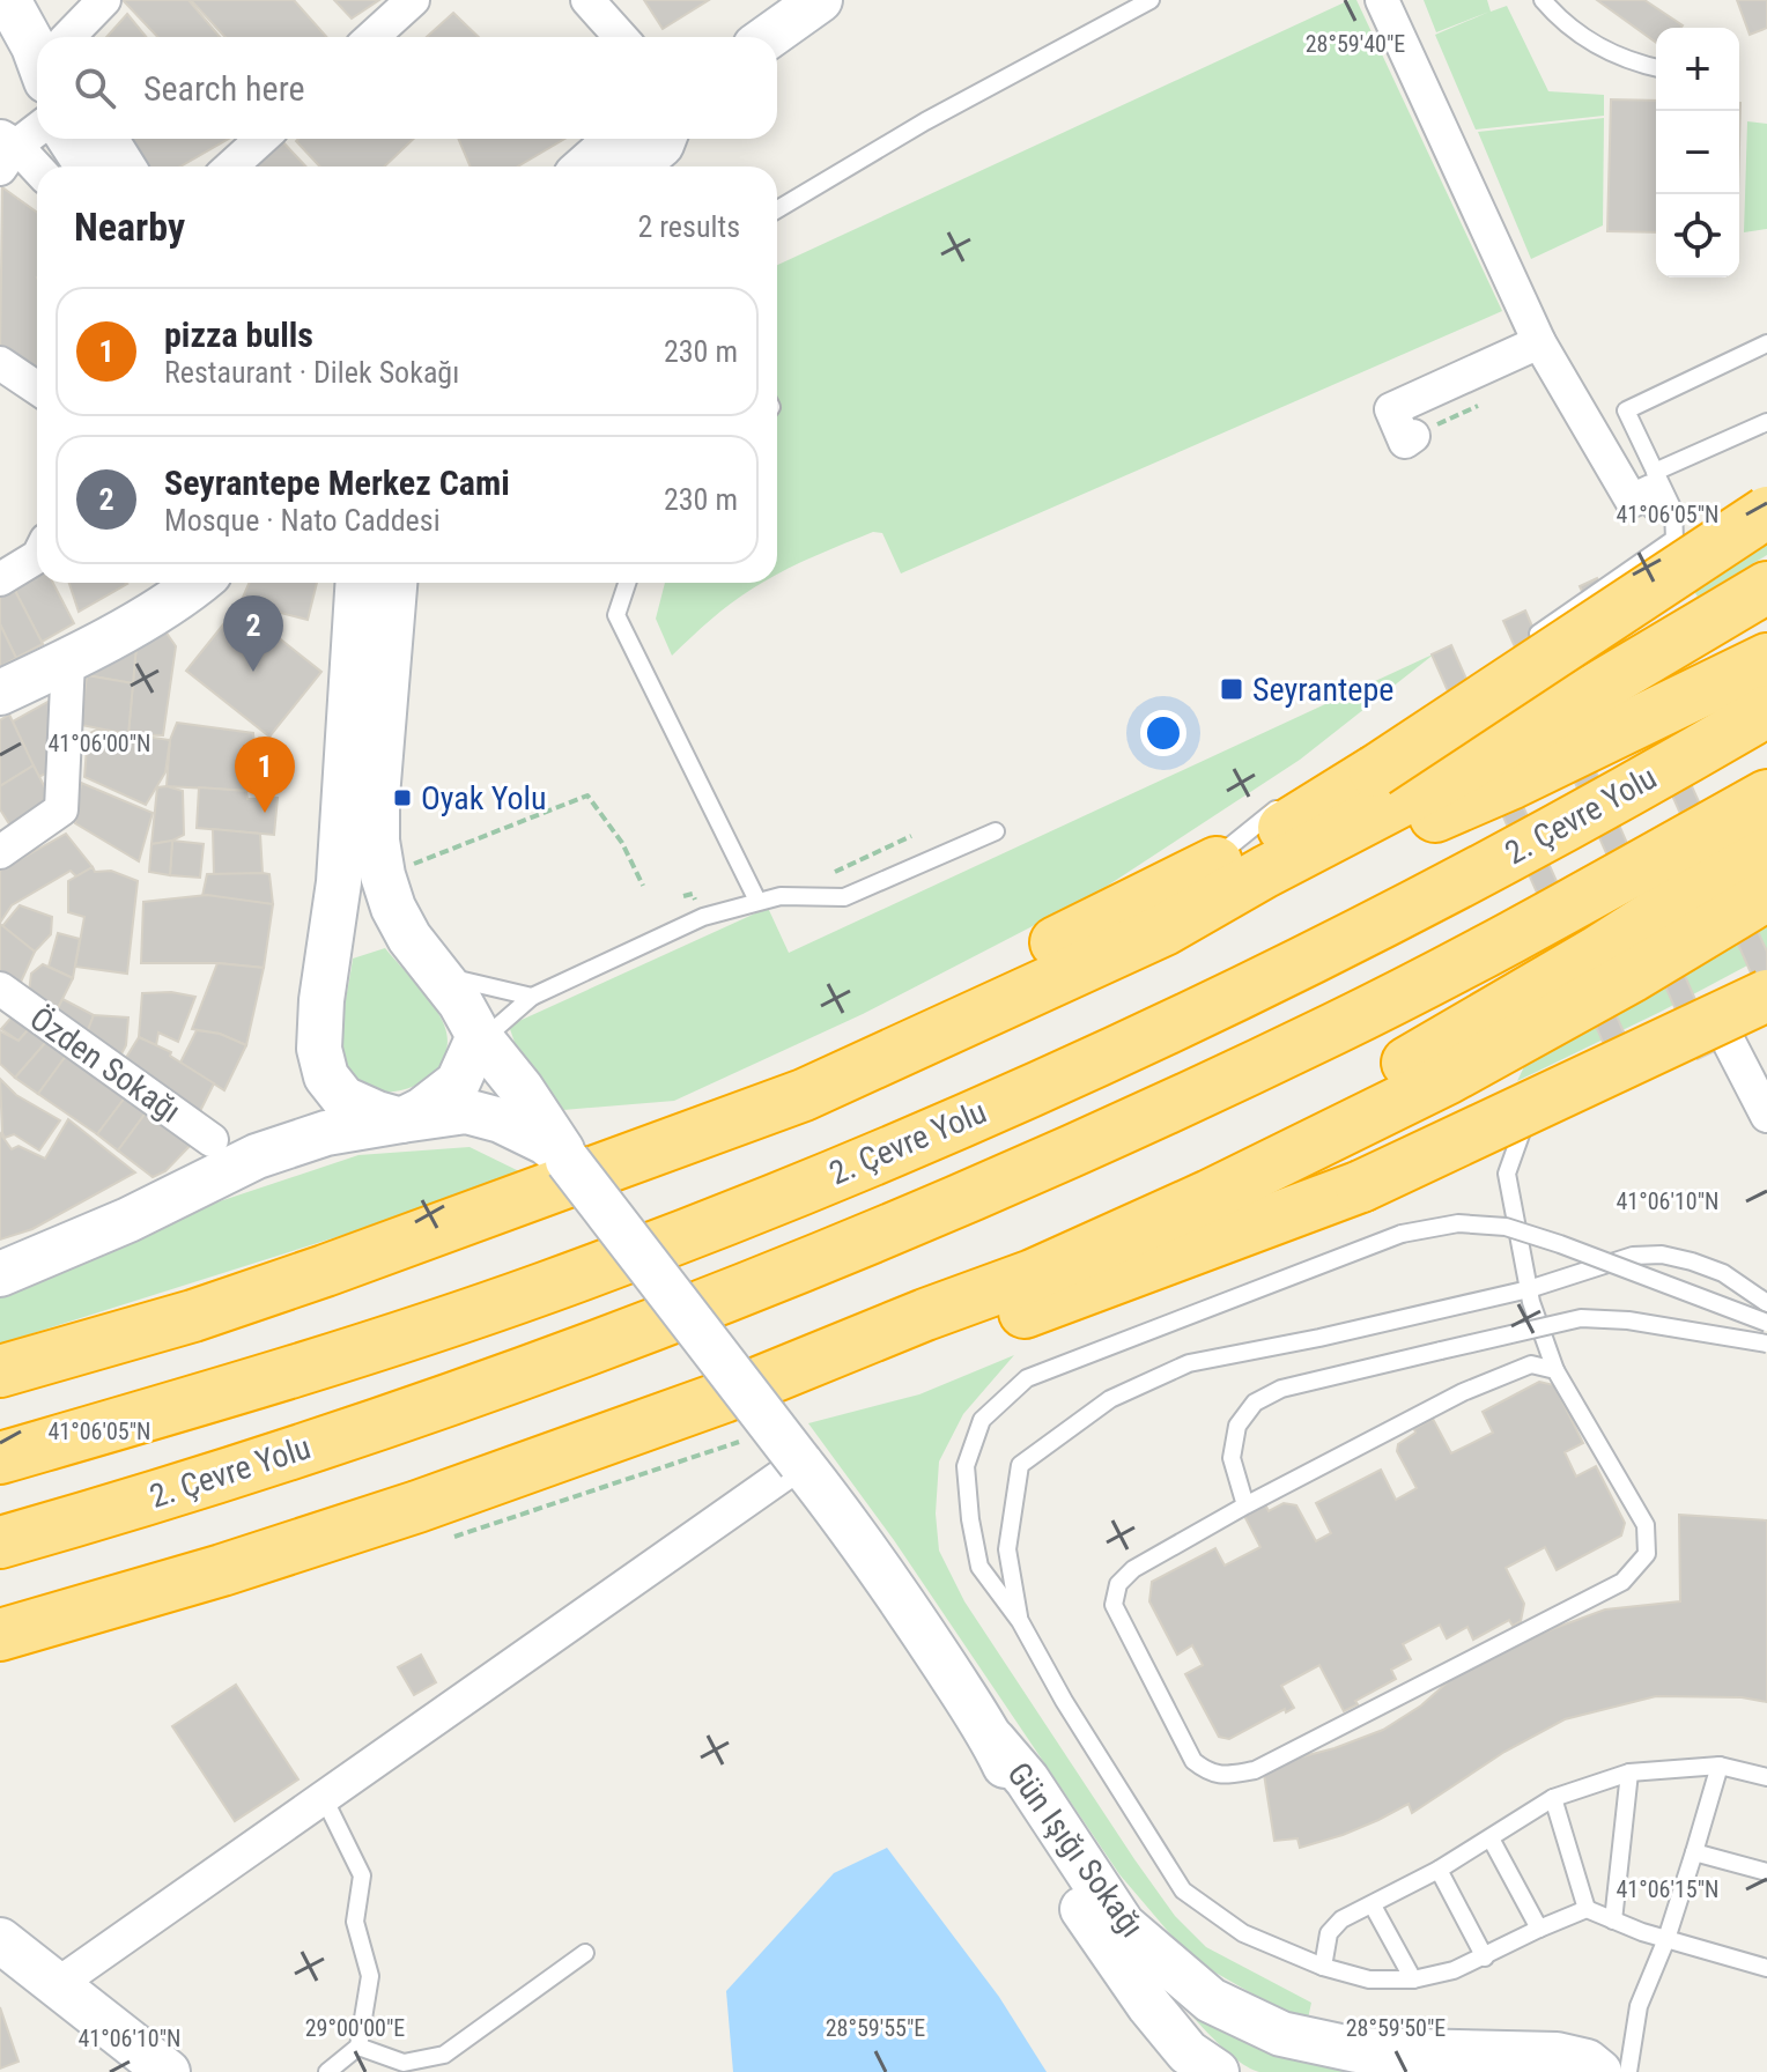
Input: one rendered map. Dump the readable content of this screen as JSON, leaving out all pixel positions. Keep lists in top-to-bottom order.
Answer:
{
  "streets": {
    "highway": ["2. Çevre Yolu"],
    "street": ["Özden Sokağı", "Gün Işığı Sokağı"]
  },
  "places": {
    "transit": ["Seyrantepe", "Oyak Yolu"]
  },
  "page": {
    "map_buttons": ["+", "−"],
    "search": "Search here",
    "heading": ["Nearby", "2 results"],
    "list": [
      {
        "mark": "1",
        "name": "pizza bulls",
        "note": "Restaurant · Dilek Sokağı",
        "value": "230 m"
      },
      {
        "mark": "2",
        "name": "Seyrantepe Merkez Cami",
        "note": "Mosque · Nato Caddesi",
        "value": "230 m"
      }
    ],
    "pins": ["2", "1"]
  },
  "coordinates": [
    "28°59'40\"E",
    "41°06'05\"N",
    "41°06'00\"N",
    "41°06'10\"N",
    "41°06'15\"N",
    "29°00'00\"E",
    "28°59'55\"E",
    "28°59'50\"E"
  ]
}
